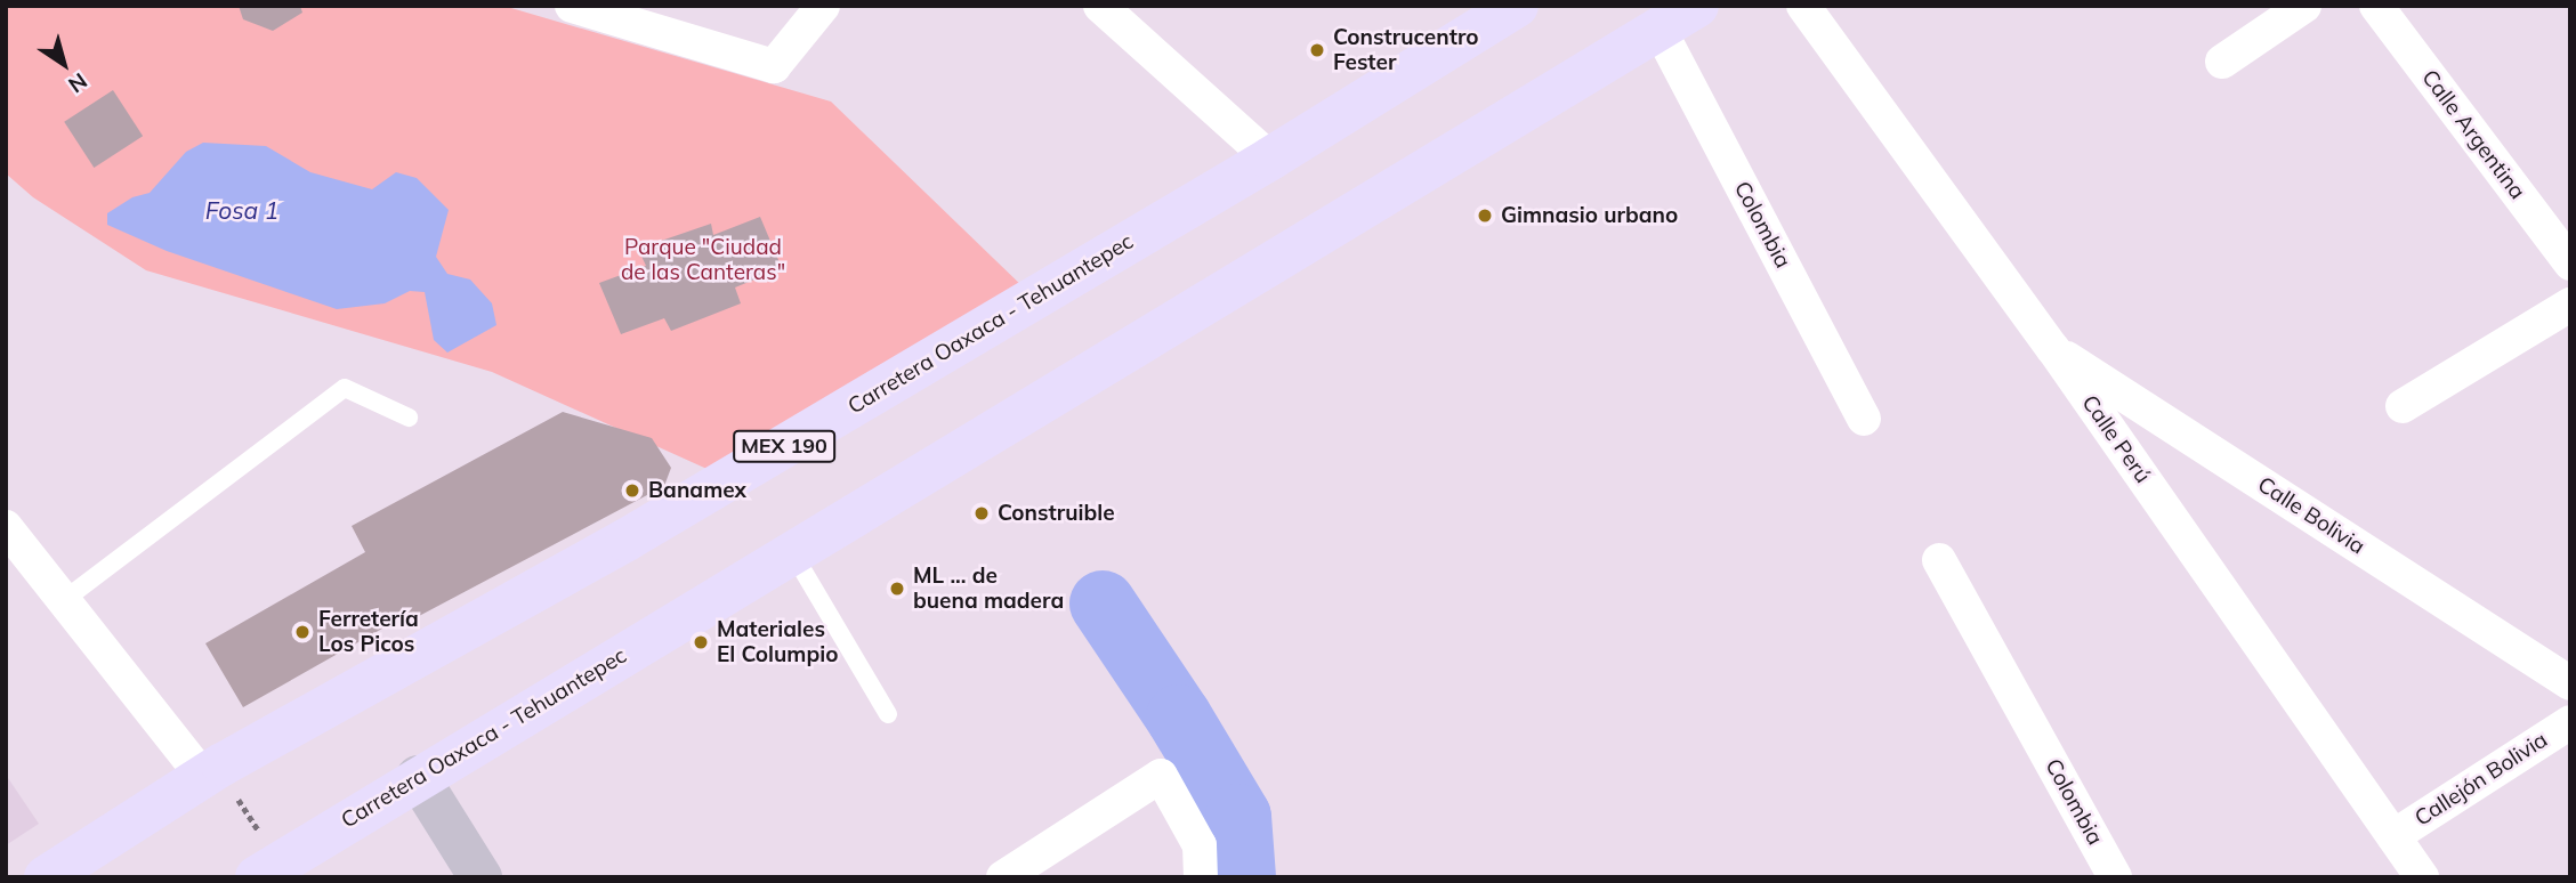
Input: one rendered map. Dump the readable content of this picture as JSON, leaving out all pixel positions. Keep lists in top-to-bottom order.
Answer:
{
  "streets": {
    "main road": ["Carretera Oaxaca - Tehuantepec", "MEX 190"],
    "street": [
      "Calle Argentina",
      "Colombia",
      "Calle Perú",
      "Calle Bolivia",
      "Callejón Bolivia"
    ]
  },
  "crossings": [
    ["Colombia", "Carretera Oaxaca - Tehuantepec"],
    ["Calle Perú", "Calle Bolivia"],
    ["Calle Perú", "Callejón Bolivia"]
  ],
  "water": ["Fosa 1"],
  "parks": ["Parque \"Ciudad de las Canteras\""],
  "places": [
    "Construcentro Fester",
    "Gimnasio urbano",
    "Banamex",
    "Construible",
    "ML ... de buena madera",
    "Ferretería Los Picos",
    "Materiales El Columpio"
  ],
  "north": "bottom right"
}
